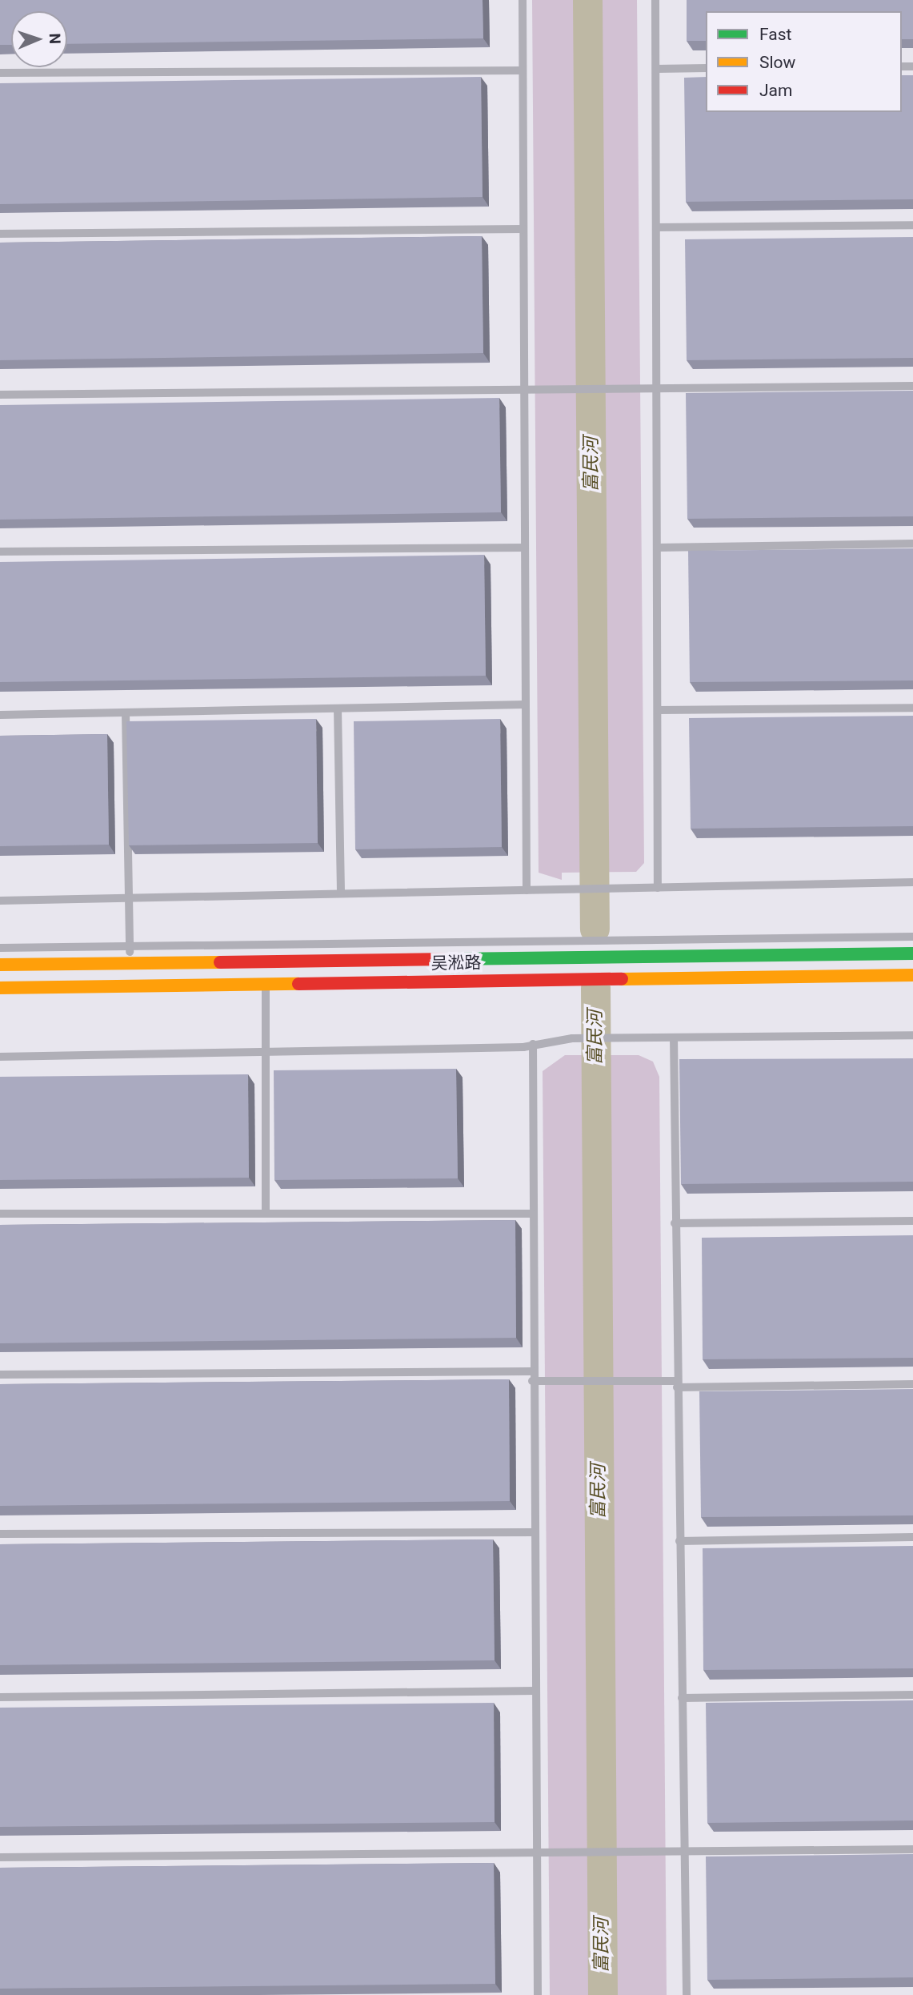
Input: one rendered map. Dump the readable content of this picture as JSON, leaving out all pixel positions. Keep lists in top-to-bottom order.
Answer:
{
  "streets": {
    "main road": ["吴淞路"]
  },
  "water": ["富民河"],
  "legend": ["Fast", "Slow", "Jam"],
  "north": "right"
}
